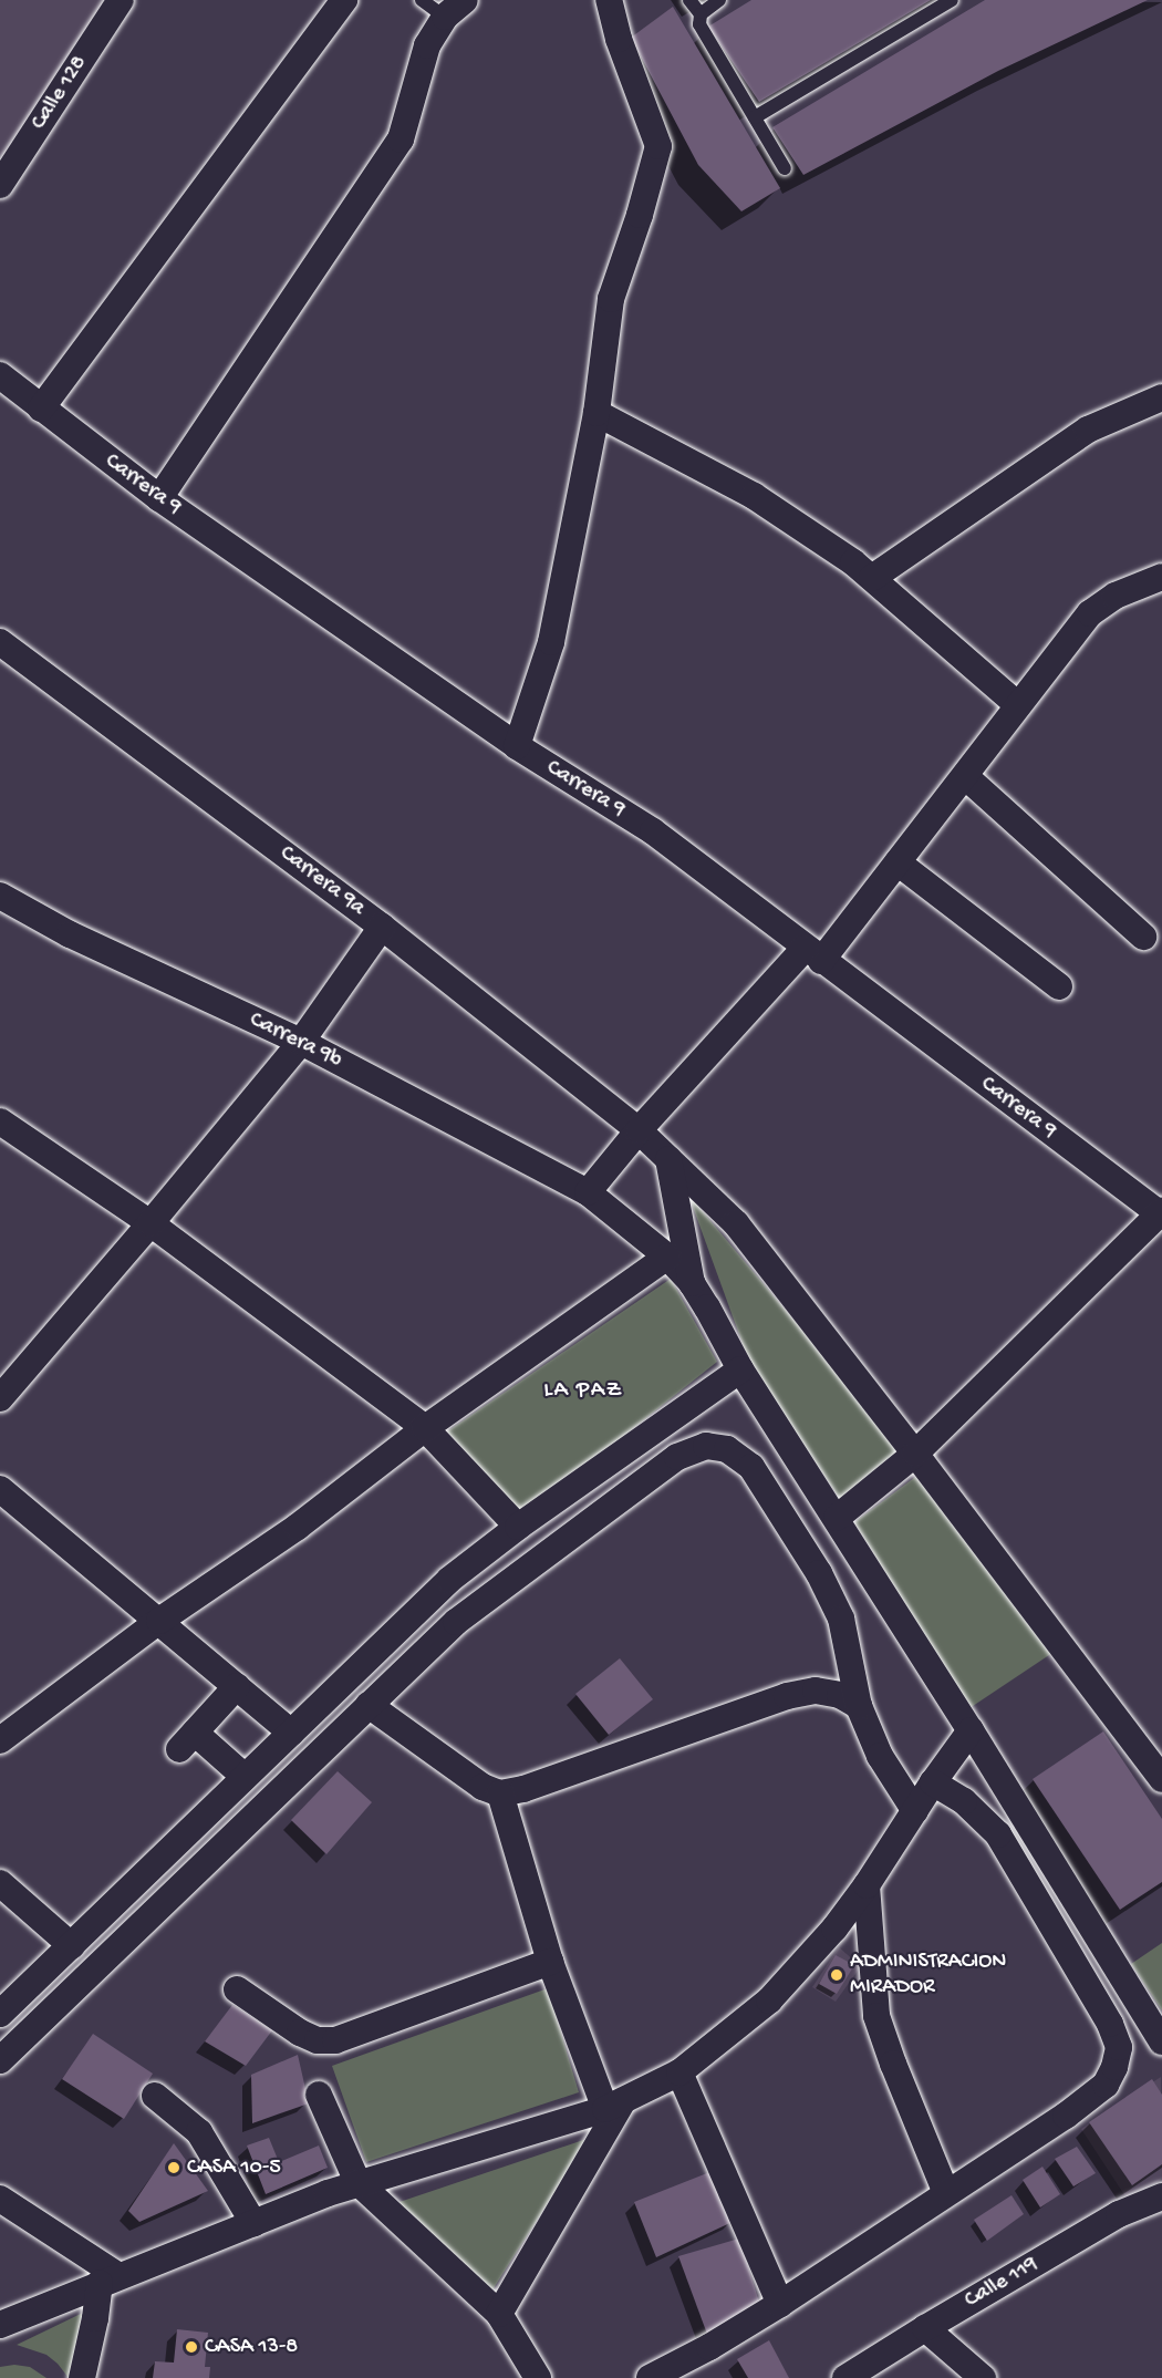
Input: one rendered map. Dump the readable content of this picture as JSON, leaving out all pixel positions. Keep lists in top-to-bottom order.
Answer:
{
  "streets": {
    "street": [
      "Calle 128",
      "Carrera 9",
      "Carrera 9a",
      "Carrera 9b",
      "Calle 119"
    ]
  },
  "districts": ["LA PAZ"],
  "places": ["ADMINISTRACION MIRADOR", "CASA 10-5", "CASA 13-8"]
}
